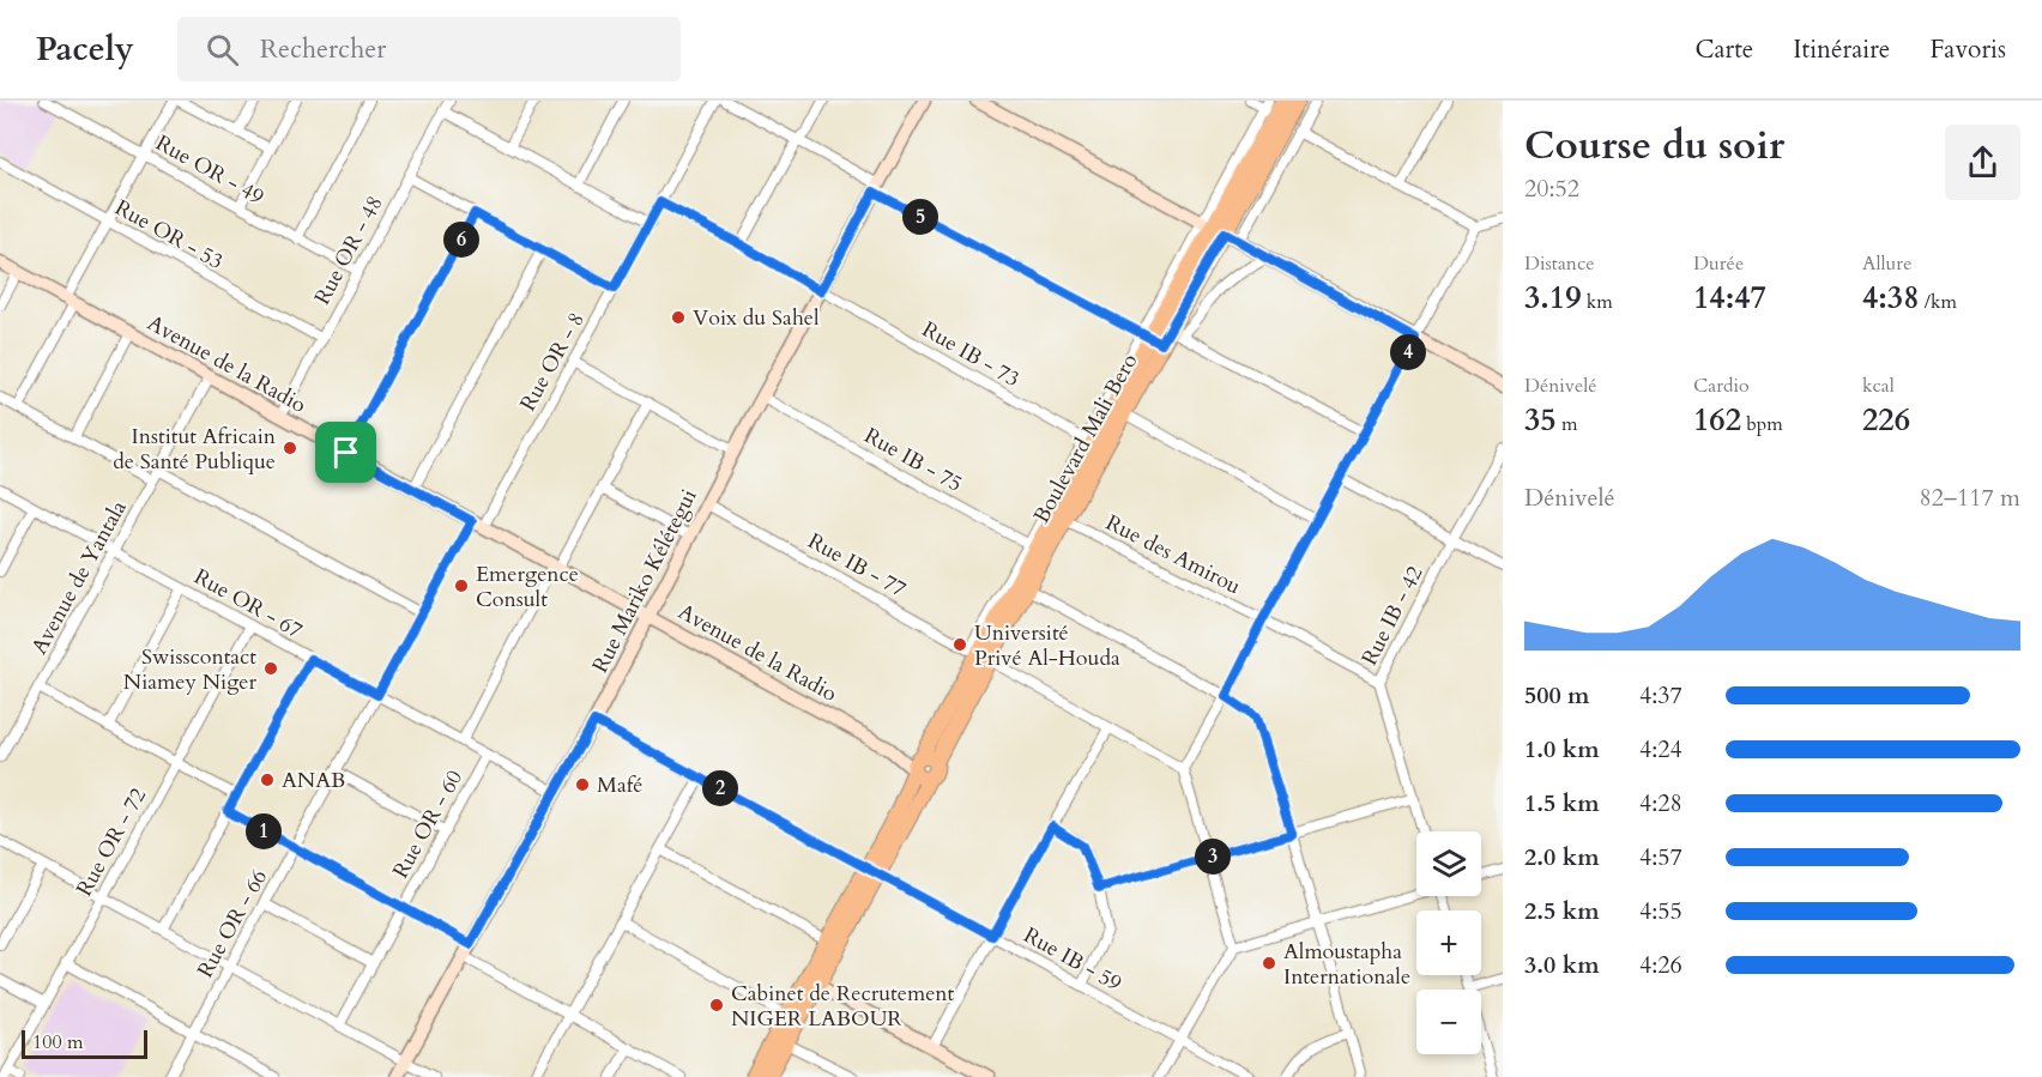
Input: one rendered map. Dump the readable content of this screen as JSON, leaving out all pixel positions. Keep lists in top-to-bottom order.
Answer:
{
  "streets": {
    "main road": ["Boulevard Mali Bero"],
    "street": [
      "Rue OR - 49",
      "Rue OR - 53",
      "Rue OR - 48",
      "Rue IB - 73",
      "Rue OR - 8",
      "Avenue de la Radio",
      "Rue IB - 75",
      "Rue des Amirou",
      "Rue IB - 77",
      "Avenue de Yantala",
      "Rue Mariko Kélétegui",
      "Rue OR - 67",
      "Rue IB - 42",
      "Rue OR - 60",
      "Rue OR - 72",
      "Rue OR - 66",
      "Rue IB - 59"
    ]
  },
  "crossings": [
    ["Rue OR - 49", "Rue OR - 48"],
    ["Rue OR - 53", "Rue OR - 48"],
    ["Rue OR - 48", "Avenue de la Radio"],
    ["Rue IB - 73", "Rue OR - 8"],
    ["Rue IB - 73", "Boulevard Mali Bero"],
    ["Rue IB - 73", "Rue Mariko Kélétegui"],
    ["Rue OR - 8", "Avenue de la Radio"],
    ["Rue OR - 8", "Rue OR - 66"],
    ["Avenue de la Radio", "Boulevard Mali Bero"],
    ["Avenue de la Radio", "Avenue de Yantala"],
    ["Avenue de la Radio", "Rue Mariko Kélétegui"],
    ["Avenue de la Radio", "Rue OR - 66"],
    ["Boulevard Mali Bero", "Rue IB - 75"],
    ["Boulevard Mali Bero", "Rue des Amirou"],
    ["Boulevard Mali Bero", "Rue IB - 77"],
    ["Boulevard Mali Bero", "Rue IB - 59"],
    ["Rue IB - 75", "Rue Mariko Kélétegui"],
    ["Rue des Amirou", "Rue IB - 42"],
    ["Rue IB - 77", "Rue Mariko Kélétegui"],
    ["Avenue de Yantala", "Rue OR - 67"],
    ["Rue Mariko Kélétegui", "Rue OR - 67"],
    ["Rue Mariko Kélétegui", "Rue IB - 59"],
    ["Rue OR - 67", "Rue OR - 60"],
    ["Rue OR - 67", "Rue OR - 72"],
    ["Rue OR - 67", "Rue OR - 66"]
  ],
  "places": [
    "Voix du Sahel",
    "Institut Africain de Santé Publique",
    "Emergence Consult",
    "Université Privé Al-Houda",
    "Swisscontact Niamey Niger",
    "ANAB",
    "Mafé",
    "Almoustapha Internationale",
    "Cabinet de Recrutement NIGER LABOUR"
  ],
  "scale_bar": "100 m",
  "page": {
    "header": "Pacely",
    "search": "Rechercher",
    "nav": ["Carte", "Itinéraire", "Favoris"],
    "heading": ["Course du soir", "20:52"],
    "pins": [
      "5",
      "6",
      "4",
      "2",
      "1",
      "3"
    ],
    "stats": [
      ["Distance", "3.19 km"],
      ["Durée", "14:47"],
      ["Allure", "4:38 /km"],
      ["Dénivelé", "35 m"],
      ["Cardio", "162 bpm"],
      ["kcal", "226"]
    ],
    "chart": ["Dénivelé", "82–117 m"],
    "list": [
      {
        "name": "500 m",
        "note": "4:37"
      },
      {
        "name": "1.0 km",
        "note": "4:24"
      },
      {
        "name": "1.5 km",
        "note": "4:28"
      },
      {
        "name": "2.0 km",
        "note": "4:57"
      },
      {
        "name": "2.5 km",
        "note": "4:55"
      },
      {
        "name": "3.0 km",
        "note": "4:26"
      }
    ],
    "map_buttons": ["+", "−"],
    "scale": "100 m"
  }
}
